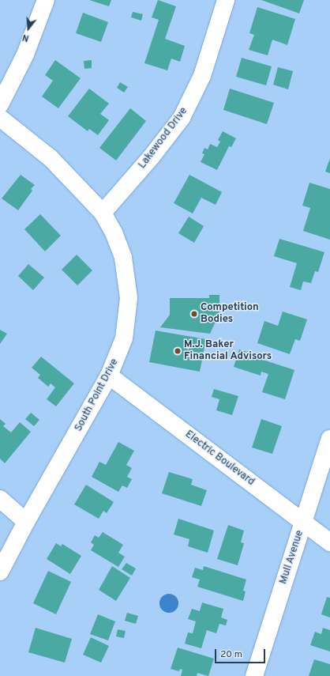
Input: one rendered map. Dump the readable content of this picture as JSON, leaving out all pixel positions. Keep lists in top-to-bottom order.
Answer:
{
  "streets": {
    "street": [
      "Lakewood Drive",
      "South Point Drive",
      "Electric Boulevard",
      "Mull Avenue"
    ]
  },
  "crossings": [
    ["Lakewood Drive", "South Point Drive"],
    ["South Point Drive", "Electric Boulevard"],
    ["Electric Boulevard", "Mull Avenue"]
  ],
  "places": ["Competition Bodies", "M.J. Baker Financial Advisors"],
  "scale_bar": "20 m",
  "north": "bottom"
}
